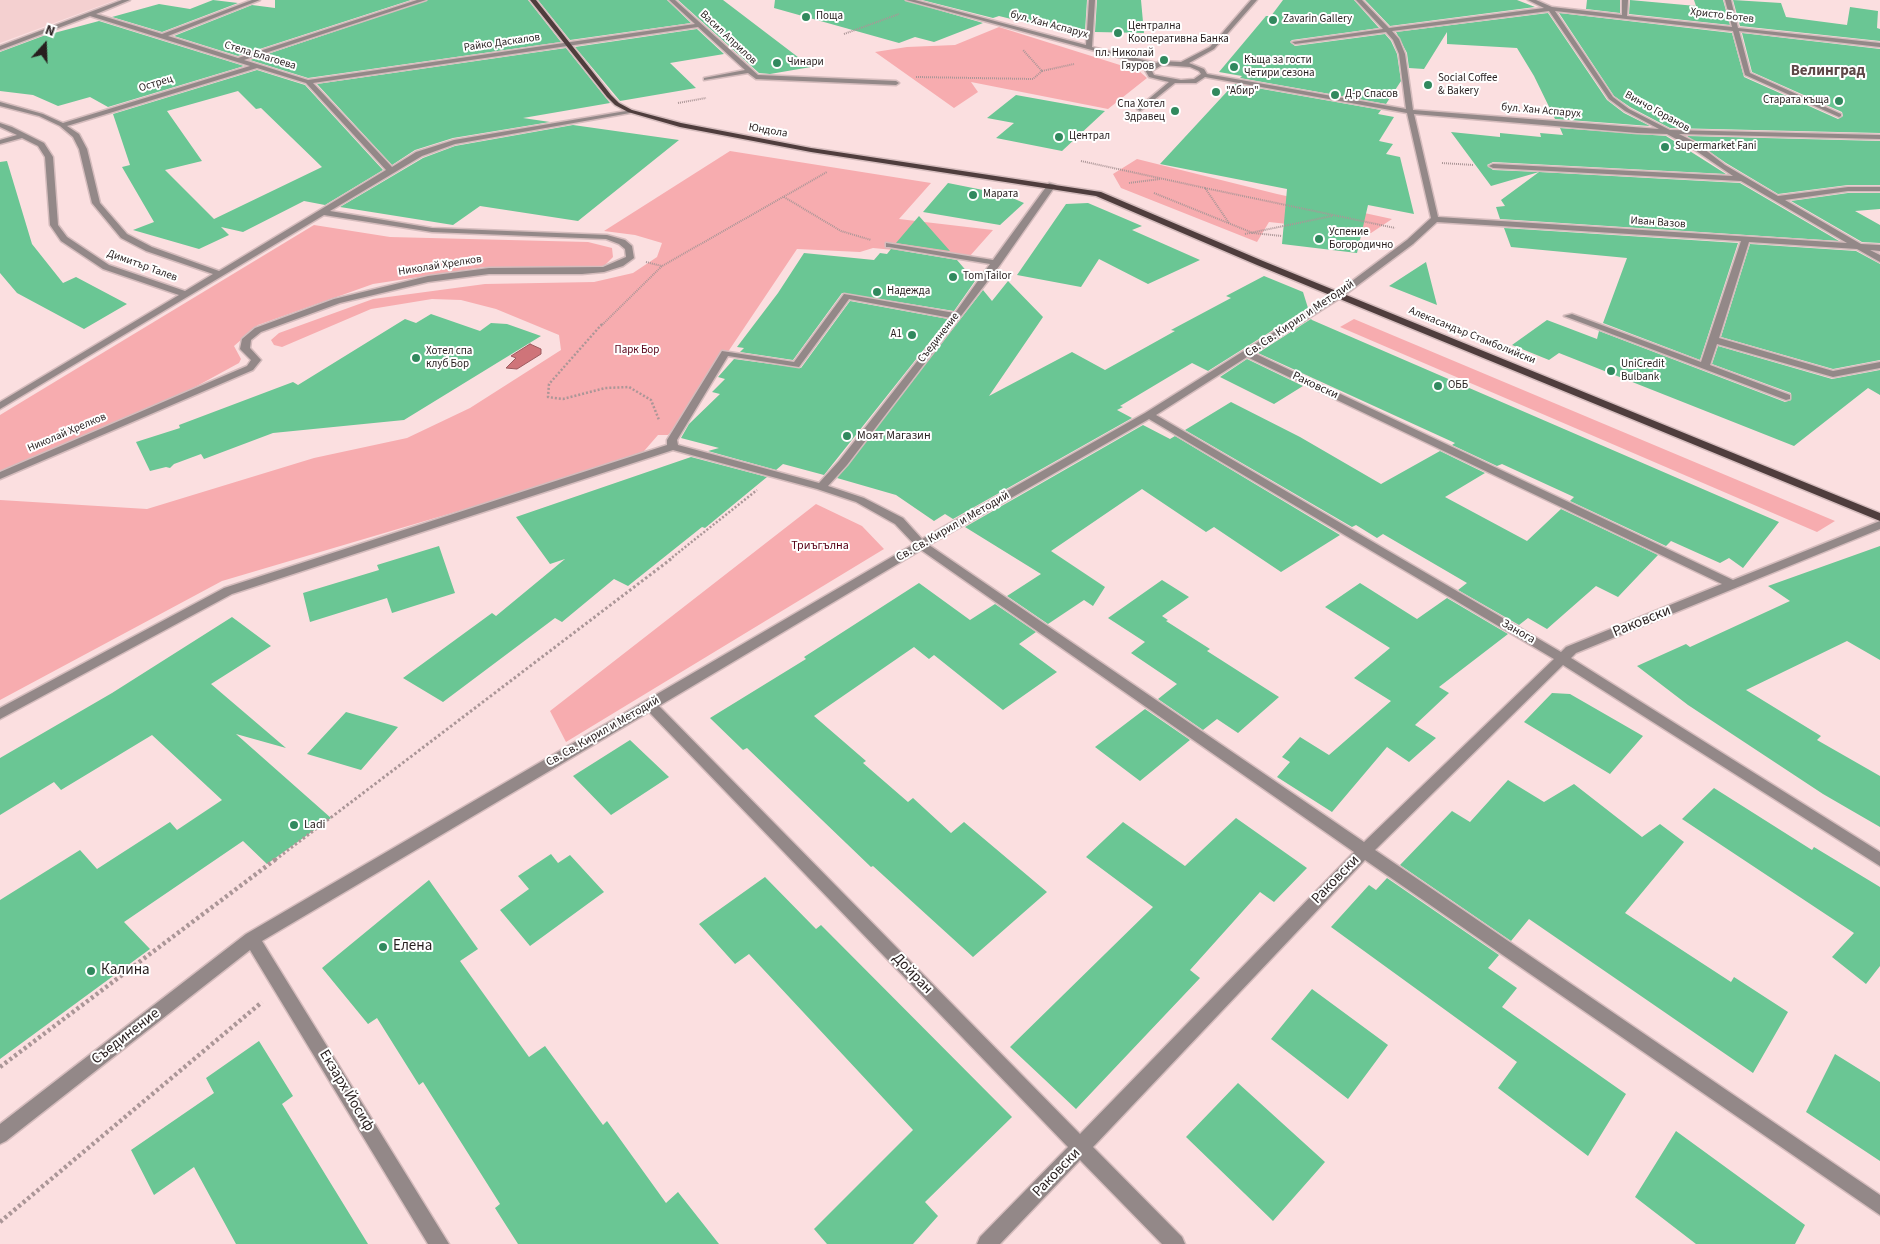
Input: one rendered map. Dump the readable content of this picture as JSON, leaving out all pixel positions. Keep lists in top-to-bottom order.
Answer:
{
  "streets": {
    "main road": ["Юндола", "Алекасандър Стамболийски"],
    "street": [
      "Христо Ботев",
      "бул. Хан Аспарух",
      "Васил Априлов",
      "Райко Даскалов",
      "Стела Благоева",
      "Острец",
      "Винчо Горанов",
      "Иван Вазов",
      "Димитър Талев",
      "Николай Хрелков",
      "Св. Св. Кирил и Методий",
      "Съединение",
      "Раковски",
      "Занога",
      "Дойран",
      "Екзарх Йосиф"
    ]
  },
  "crossings": [
    ["Христо Ботев", "Винчо Горанов"],
    ["бул. Хан Аспарух", "Винчо Горанов"],
    ["Васил Априлов", "Райко Даскалов"],
    ["Райко Даскалов", "Стела Благоева"],
    ["Райко Даскалов", "Юндола"],
    ["Стела Благоева", "Острец"],
    ["Винчо Горанов", "Иван Вазов"],
    ["Юндола", "Алекасандър Стамболийски"],
    ["Юндола", "Съединение"],
    ["Иван Вазов", "Св. Св. Кирил и Методий"],
    ["Св. Св. Кирил и Методий", "Алекасандър Стамболийски"],
    ["Св. Св. Кирил и Методий", "Съединение"],
    ["Св. Св. Кирил и Методий", "Раковски"],
    ["Св. Св. Кирил и Методий", "Занога"],
    ["Св. Св. Кирил и Методий", "Дойран"],
    ["Св. Св. Кирил и Методий", "Екзарх Йосиф"],
    ["Алекасандър Стамболийски", "Съединение"],
    ["Съединение", "Екзарх Йосиф"],
    ["Раковски", "Занога"],
    ["Раковски", "Дойран"]
  ],
  "districts": ["Велинград"],
  "parks": ["Парк Бор", "Триъгълна"],
  "places": [
    "Поща",
    "Zavarin Gallery",
    "Централна Кооперативна Банка",
    "пл. Николай Гяуров",
    "Чинари",
    "Къща за гости Четири сезона",
    "Social Coffee & Bakery",
    "\"Абир\"",
    "Д-р Спасов",
    "Старата къща",
    "Спа Хотел Здравец",
    "Централ",
    "Supermarket Fani",
    "Марата",
    "Успение Богородично",
    "Tom Tailor",
    "Надежда",
    "A1",
    "Хотел спа клуб Бор",
    "UniCredit Bulbank",
    "ОББ",
    "Моят Магазин",
    "Ladi",
    "Елена",
    "Калина"
  ],
  "north": "top"
}
